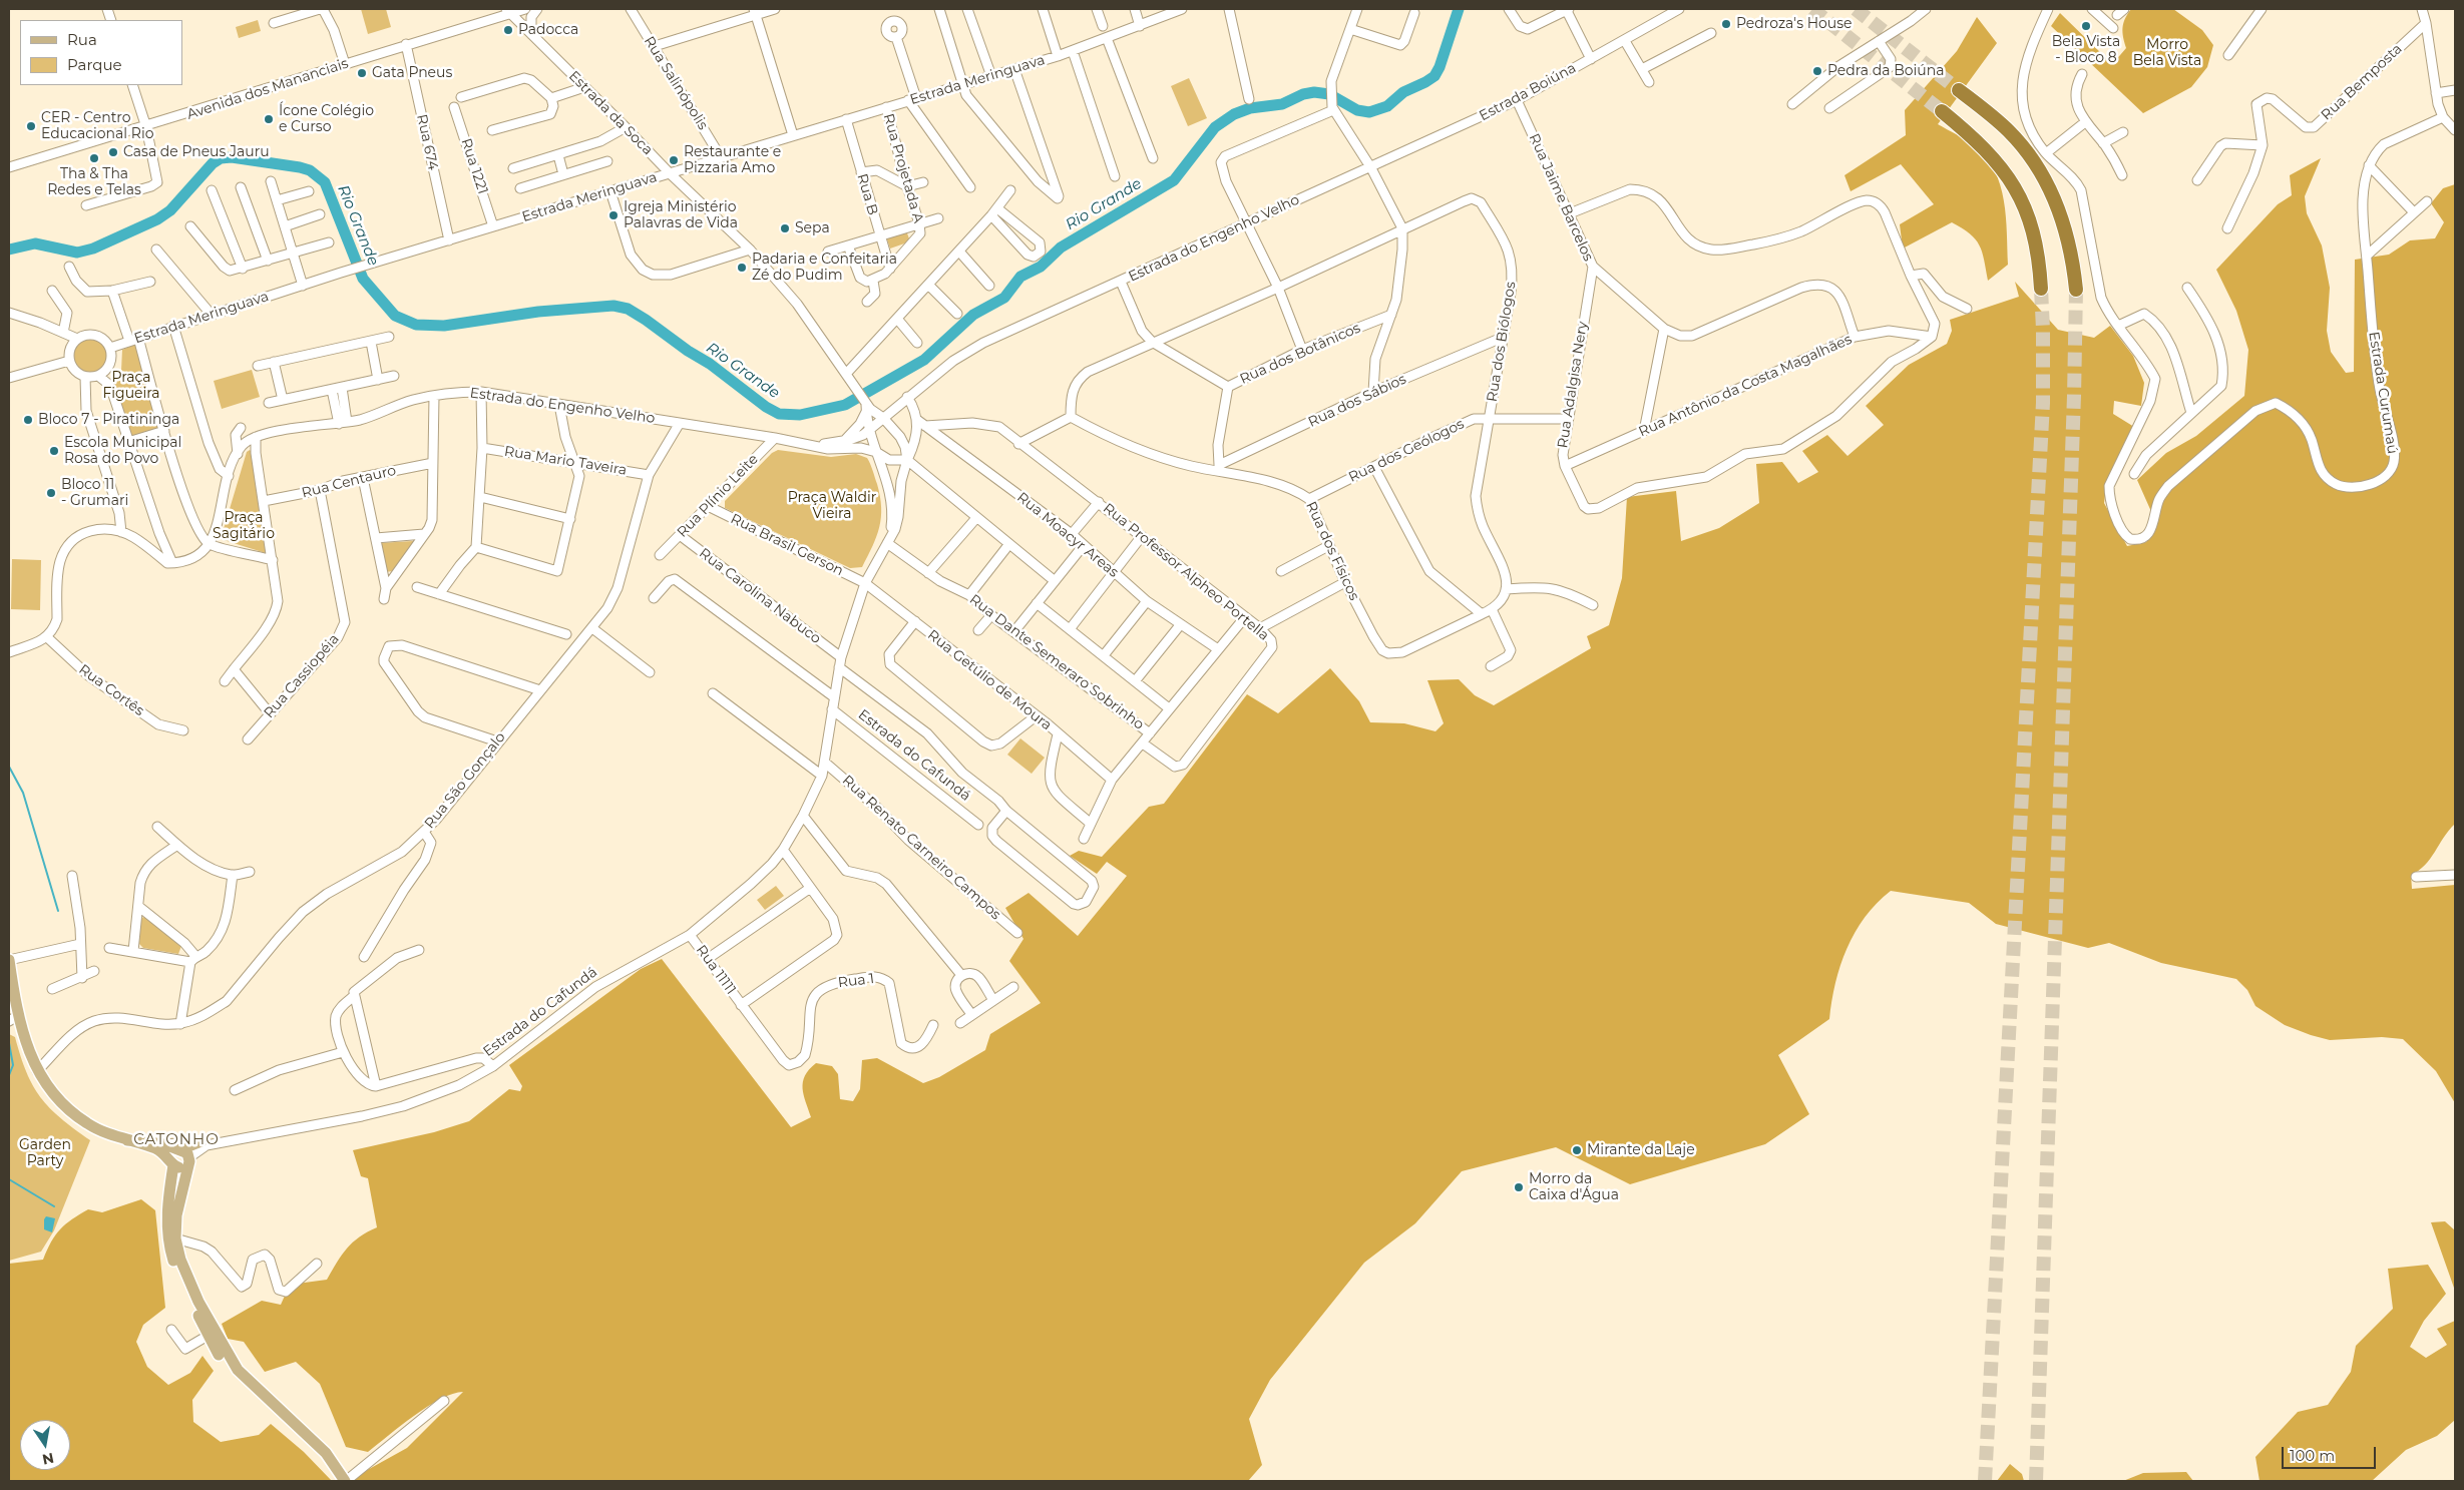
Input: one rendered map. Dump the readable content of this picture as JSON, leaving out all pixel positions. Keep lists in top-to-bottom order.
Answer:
{
  "streets": {
    "main road": ["Estrada do Cafundá"],
    "street": [
      "Estrada Meringuava",
      "Rua Bemposta",
      "Rua Salinópolis",
      "Avenida dos Mananciais",
      "Estrada Boiúna",
      "Estrada da Soca",
      "Rua 674",
      "Rua 1221",
      "Rua Projetada A",
      "Rua B",
      "Rua Jaime Barcelos",
      "Estrada do Engenho Velho",
      "Rua dos Biólogos",
      "Rua dos Botânicos",
      "Rua Adalgisa Nery",
      "Rua Antônio da Costa Magalhães",
      "Estrada Curumaú",
      "Rua dos Sábios",
      "Rua dos Geólogos",
      "Rua Mario Taveira",
      "Rua Centauro",
      "Rua Plínio Leite",
      "Rua Moacyr Areas",
      "Rua Brasil Gerson",
      "Rua dos Físicos",
      "Rua Professor Alpheo Portella",
      "Rua Carolina Nabuco",
      "Rua Dante Semeraro Sobrinho",
      "Rua Cassiopéia",
      "Rua Getúlio de Moura",
      "Rua Cortês",
      "Rua São Gonçalo",
      "Rua Renato Carneiro Campos",
      "Rua 11111",
      "Rua 1"
    ]
  },
  "crossings": [
    ["Estrada Meringuava", "Rua Salinópolis"],
    ["Estrada Meringuava", "Estrada da Soca"],
    ["Estrada Meringuava", "Rua 674"],
    ["Estrada Meringuava", "Rua 1221"],
    ["Estrada Meringuava", "Rua Projetada A"],
    ["Estrada Meringuava", "Rua B"],
    ["Avenida dos Mananciais", "Estrada da Soca"],
    ["Avenida dos Mananciais", "Rua 674"],
    ["Estrada Boiúna", "Rua Jaime Barcelos"],
    ["Estrada Boiúna", "Estrada do Engenho Velho"],
    ["Estrada da Soca", "Estrada do Engenho Velho"],
    ["Estrada da Soca", "Estrada do Cafundá"],
    ["Rua Jaime Barcelos", "Rua Adalgisa Nery"],
    ["Rua Jaime Barcelos", "Rua Antônio da Costa Magalhães"],
    ["Estrada do Engenho Velho", "Rua Plínio Leite"],
    ["Estrada do Engenho Velho", "Estrada do Cafundá"],
    ["Estrada do Engenho Velho", "Rua São Gonçalo"],
    ["Rua dos Biólogos", "Rua dos Sábios"],
    ["Rua dos Biólogos", "Rua dos Geólogos"],
    ["Rua dos Biólogos", "Rua dos Físicos"],
    ["Rua dos Botânicos", "Rua dos Sábios"],
    ["Rua dos Botânicos", "Rua dos Físicos"],
    ["Rua Adalgisa Nery", "Rua Antônio da Costa Magalhães"],
    ["Rua Adalgisa Nery", "Rua dos Geólogos"],
    ["Rua dos Sábios", "Rua dos Físicos"],
    ["Rua dos Geólogos", "Rua dos Físicos"],
    ["Rua Mario Taveira", "Rua São Gonçalo"],
    ["Rua Centauro", "Rua Cassiopéia"],
    ["Rua Plínio Leite", "Rua Brasil Gerson"],
    ["Rua Plínio Leite", "Rua Carolina Nabuco"],
    ["Rua Moacyr Areas", "Rua Professor Alpheo Portella"],
    ["Rua Brasil Gerson", "Rua Getúlio de Moura"],
    ["Rua Brasil Gerson", "Estrada do Cafundá"],
    ["Rua Carolina Nabuco", "Estrada do Cafundá"],
    ["Rua Dante Semeraro Sobrinho", "Estrada do Cafundá"],
    ["Rua Getúlio de Moura", "Estrada do Cafundá"],
    ["Estrada do Cafundá", "Rua São Gonçalo"],
    ["Estrada do Cafundá", "Rua Renato Carneiro Campos"],
    ["Estrada do Cafundá", "Rua 11111"],
    ["Rua 11111", "Rua 1"]
  ],
  "districts": ["CATONHO"],
  "water": ["Rio Grande"],
  "parks": [
    "Morro Bela Vista",
    "Praça Figueira",
    "Praça Waldir Vieira",
    "Praça Sagitário",
    "Garden Party"
  ],
  "places": [
    "Pedroza's House",
    "Bela Vista - Bloco 8",
    "Padocca",
    "Pedra da Boiúna",
    "Gata Pneus",
    "Ícone Colégio e Curso",
    "CER - Centro Educacional Rio",
    "Casa de Pneus Jauru",
    "Tha & Tha Redes e Telas",
    "Restaurante e Pizzaria Amo",
    "Igreja Ministério Palavras de Vida",
    "Sepa",
    "Padaria e Confeitaria Zé do Pudim",
    "Bloco 7 - Piratininga",
    "Escola Municipal Rosa do Povo",
    "Bloco 11 - Grumari",
    "Mirante da Laje",
    "Morro da Caixa d'Água"
  ],
  "legend": ["Rua", "Parque"],
  "scale_bar": "100 m",
  "north": "bottom"
}
